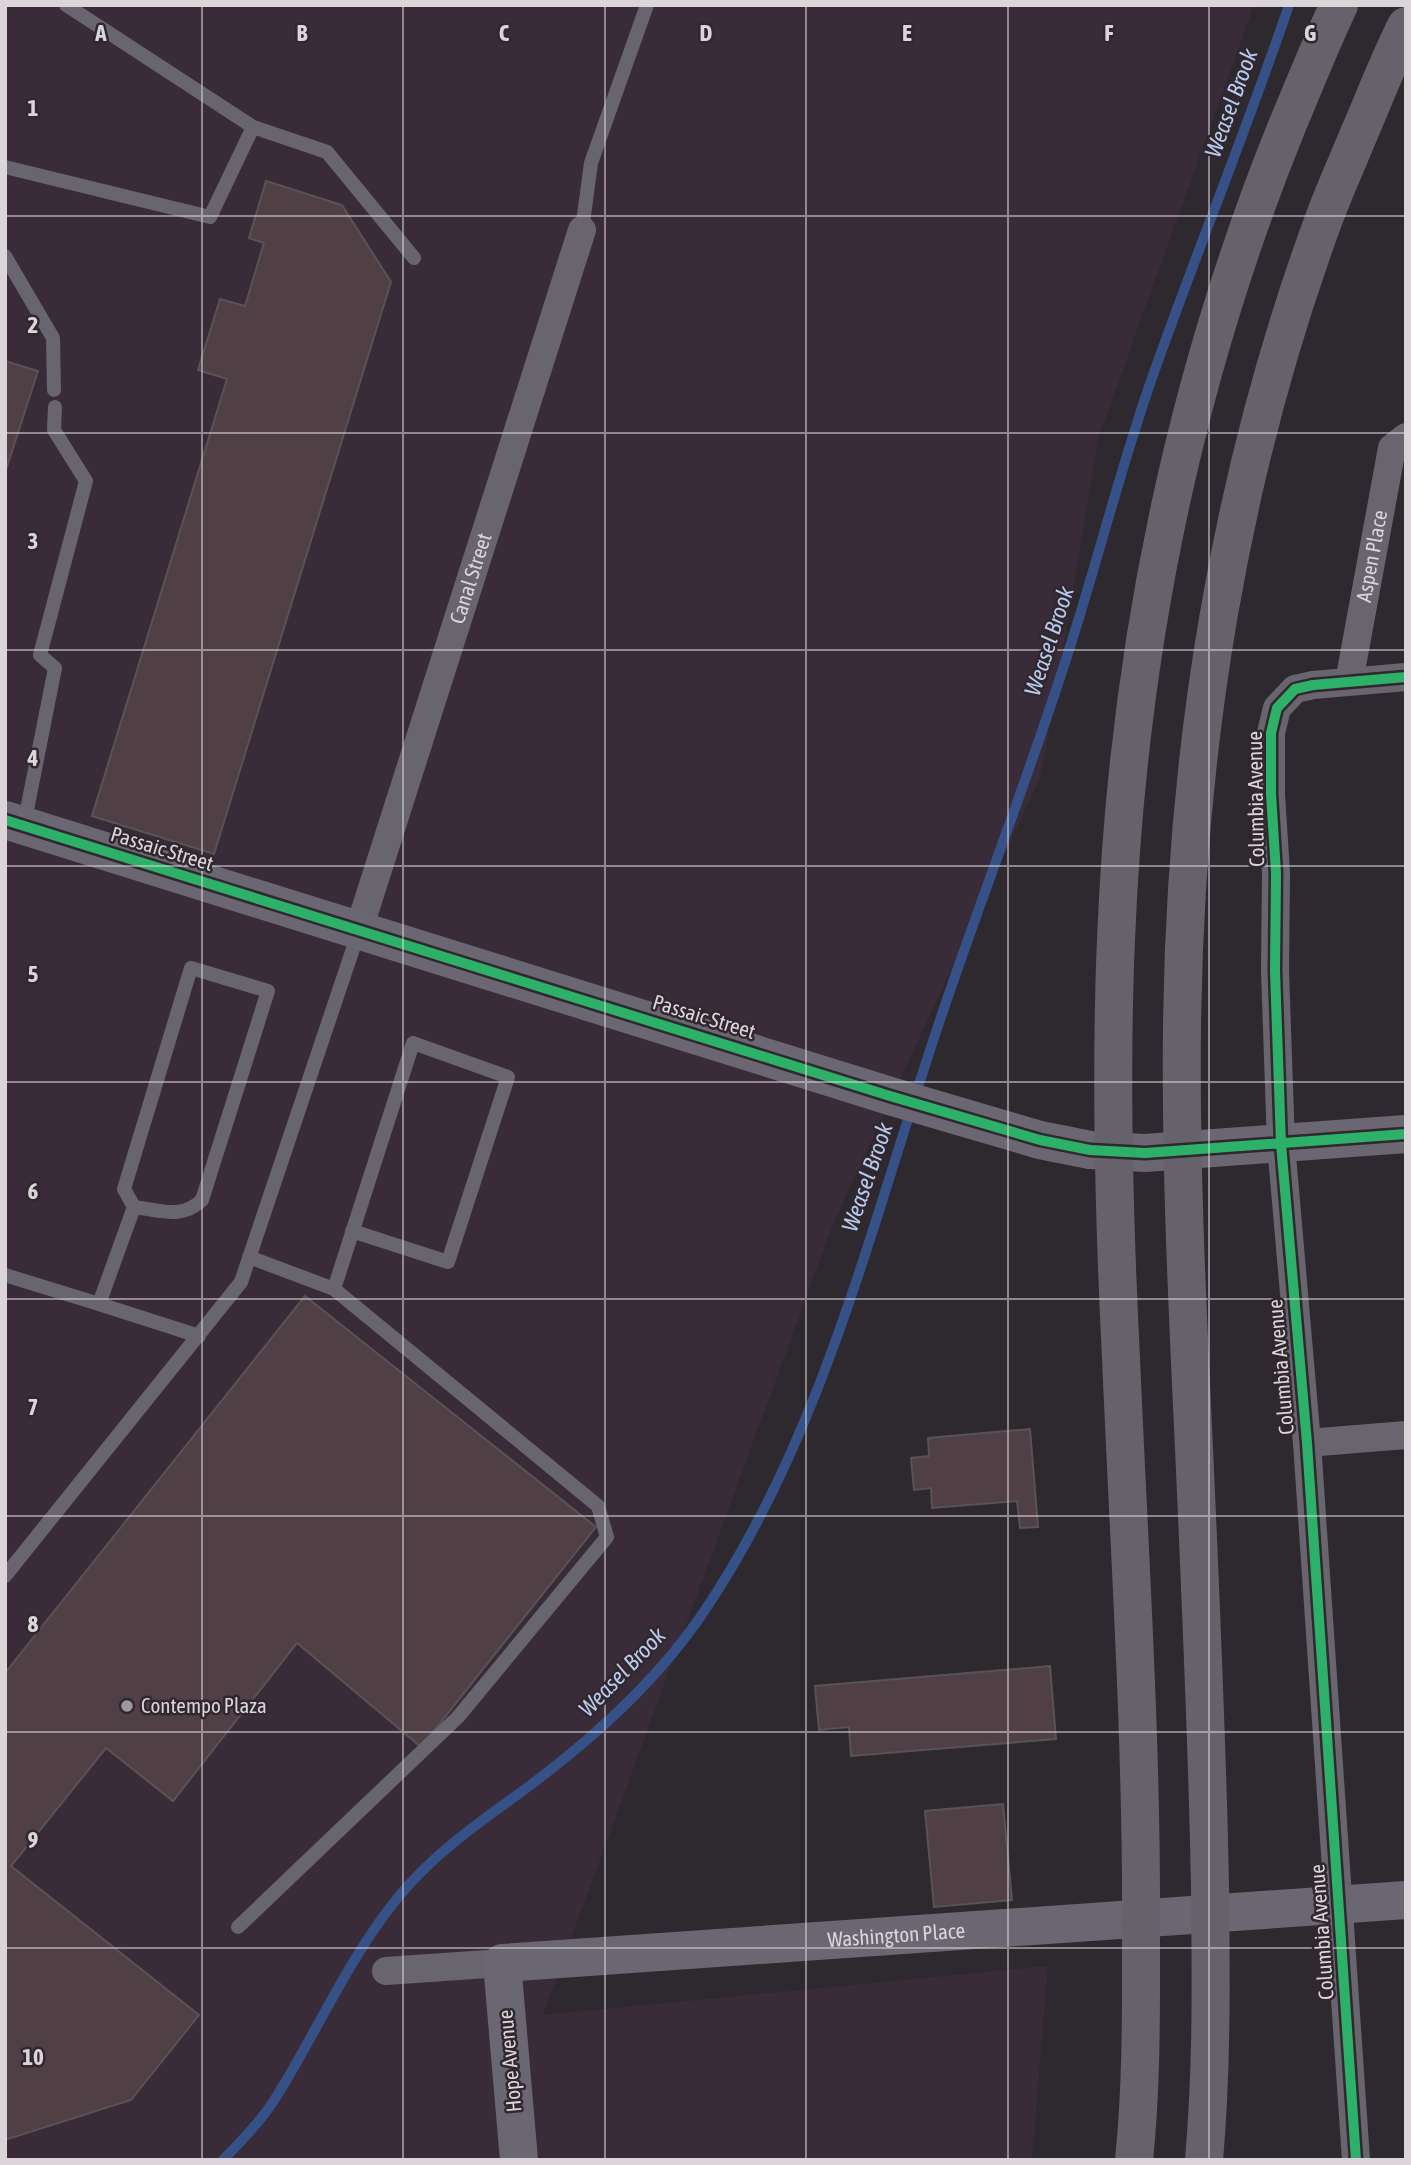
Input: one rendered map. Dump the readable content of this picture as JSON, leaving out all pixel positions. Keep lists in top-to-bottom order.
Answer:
{
  "streets": {
    "street": [
      "Aspen Place",
      "Canal Street",
      "Columbia Avenue",
      "Passaic Street",
      "Washington Place",
      "Hope Avenue"
    ]
  },
  "crossings": [
    ["Aspen Place", "Columbia Avenue"],
    ["Canal Street", "Passaic Street"],
    ["Columbia Avenue", "Passaic Street"],
    ["Columbia Avenue", "Washington Place"],
    ["Washington Place", "Hope Avenue"]
  ],
  "water": ["Weasel Brook"],
  "places": ["Contempo Plaza"],
  "grid": {
    "columns": [
      "A",
      "B",
      "C",
      "D",
      "E",
      "F",
      "G"
    ],
    "rows": [
      "1",
      "2",
      "3",
      "4",
      "5",
      "6",
      "7",
      "8",
      "9",
      "10"
    ]
  }
}
